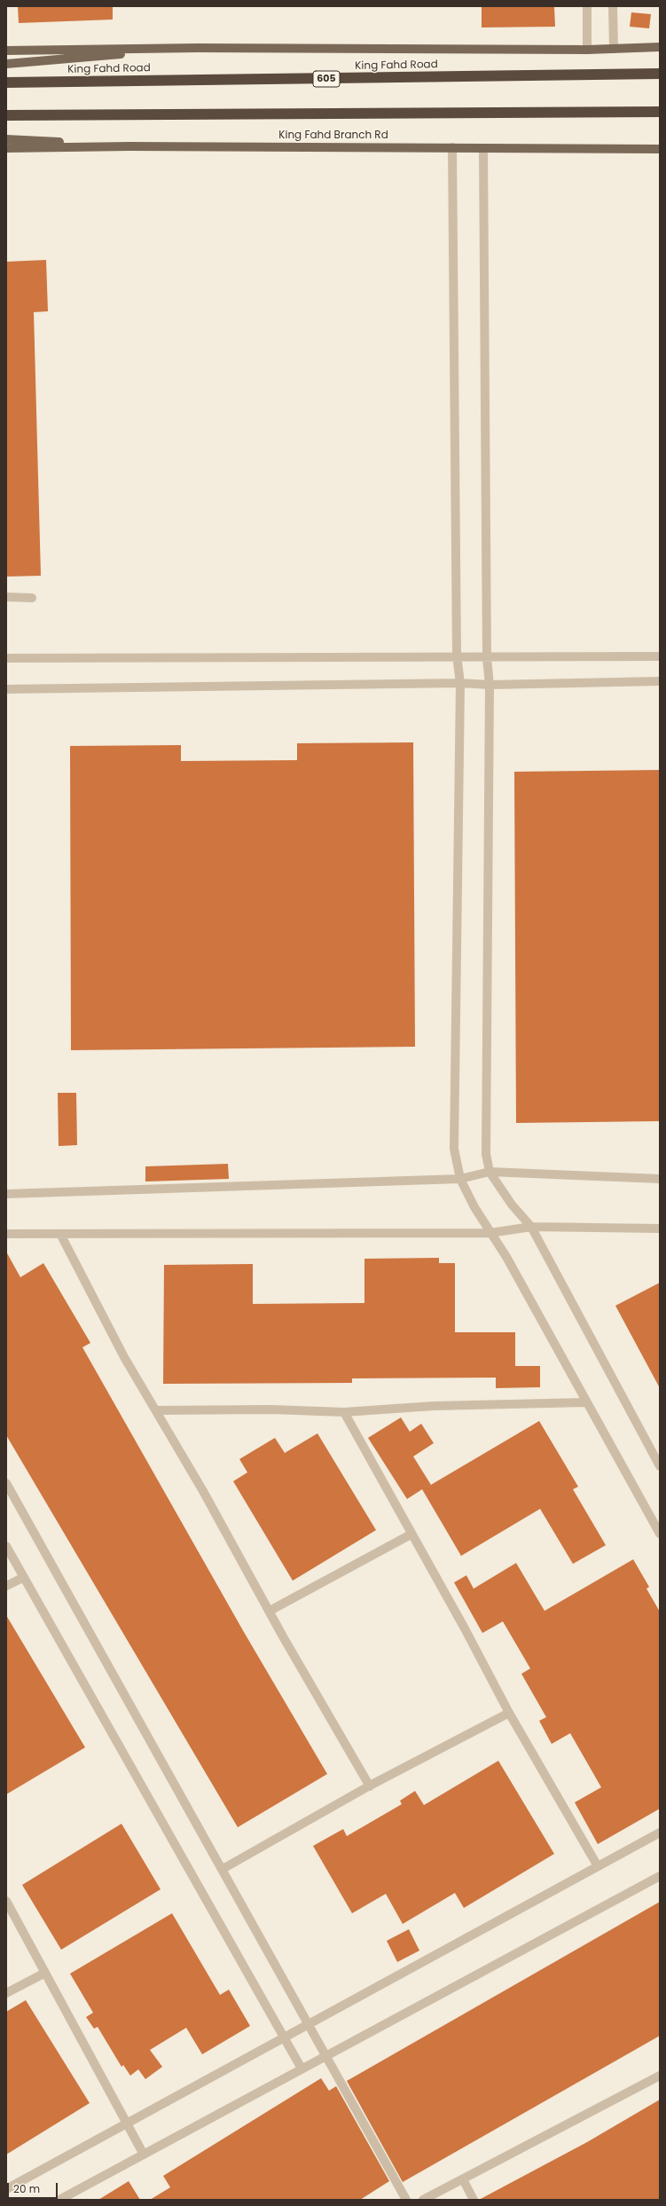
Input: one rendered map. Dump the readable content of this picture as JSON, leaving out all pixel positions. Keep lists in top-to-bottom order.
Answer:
{
  "streets": {
    "highway": ["King Fahd Road", "605"],
    "main road": ["King Fahd Branch Rd"]
  },
  "scale_bar": "20 m"
}
